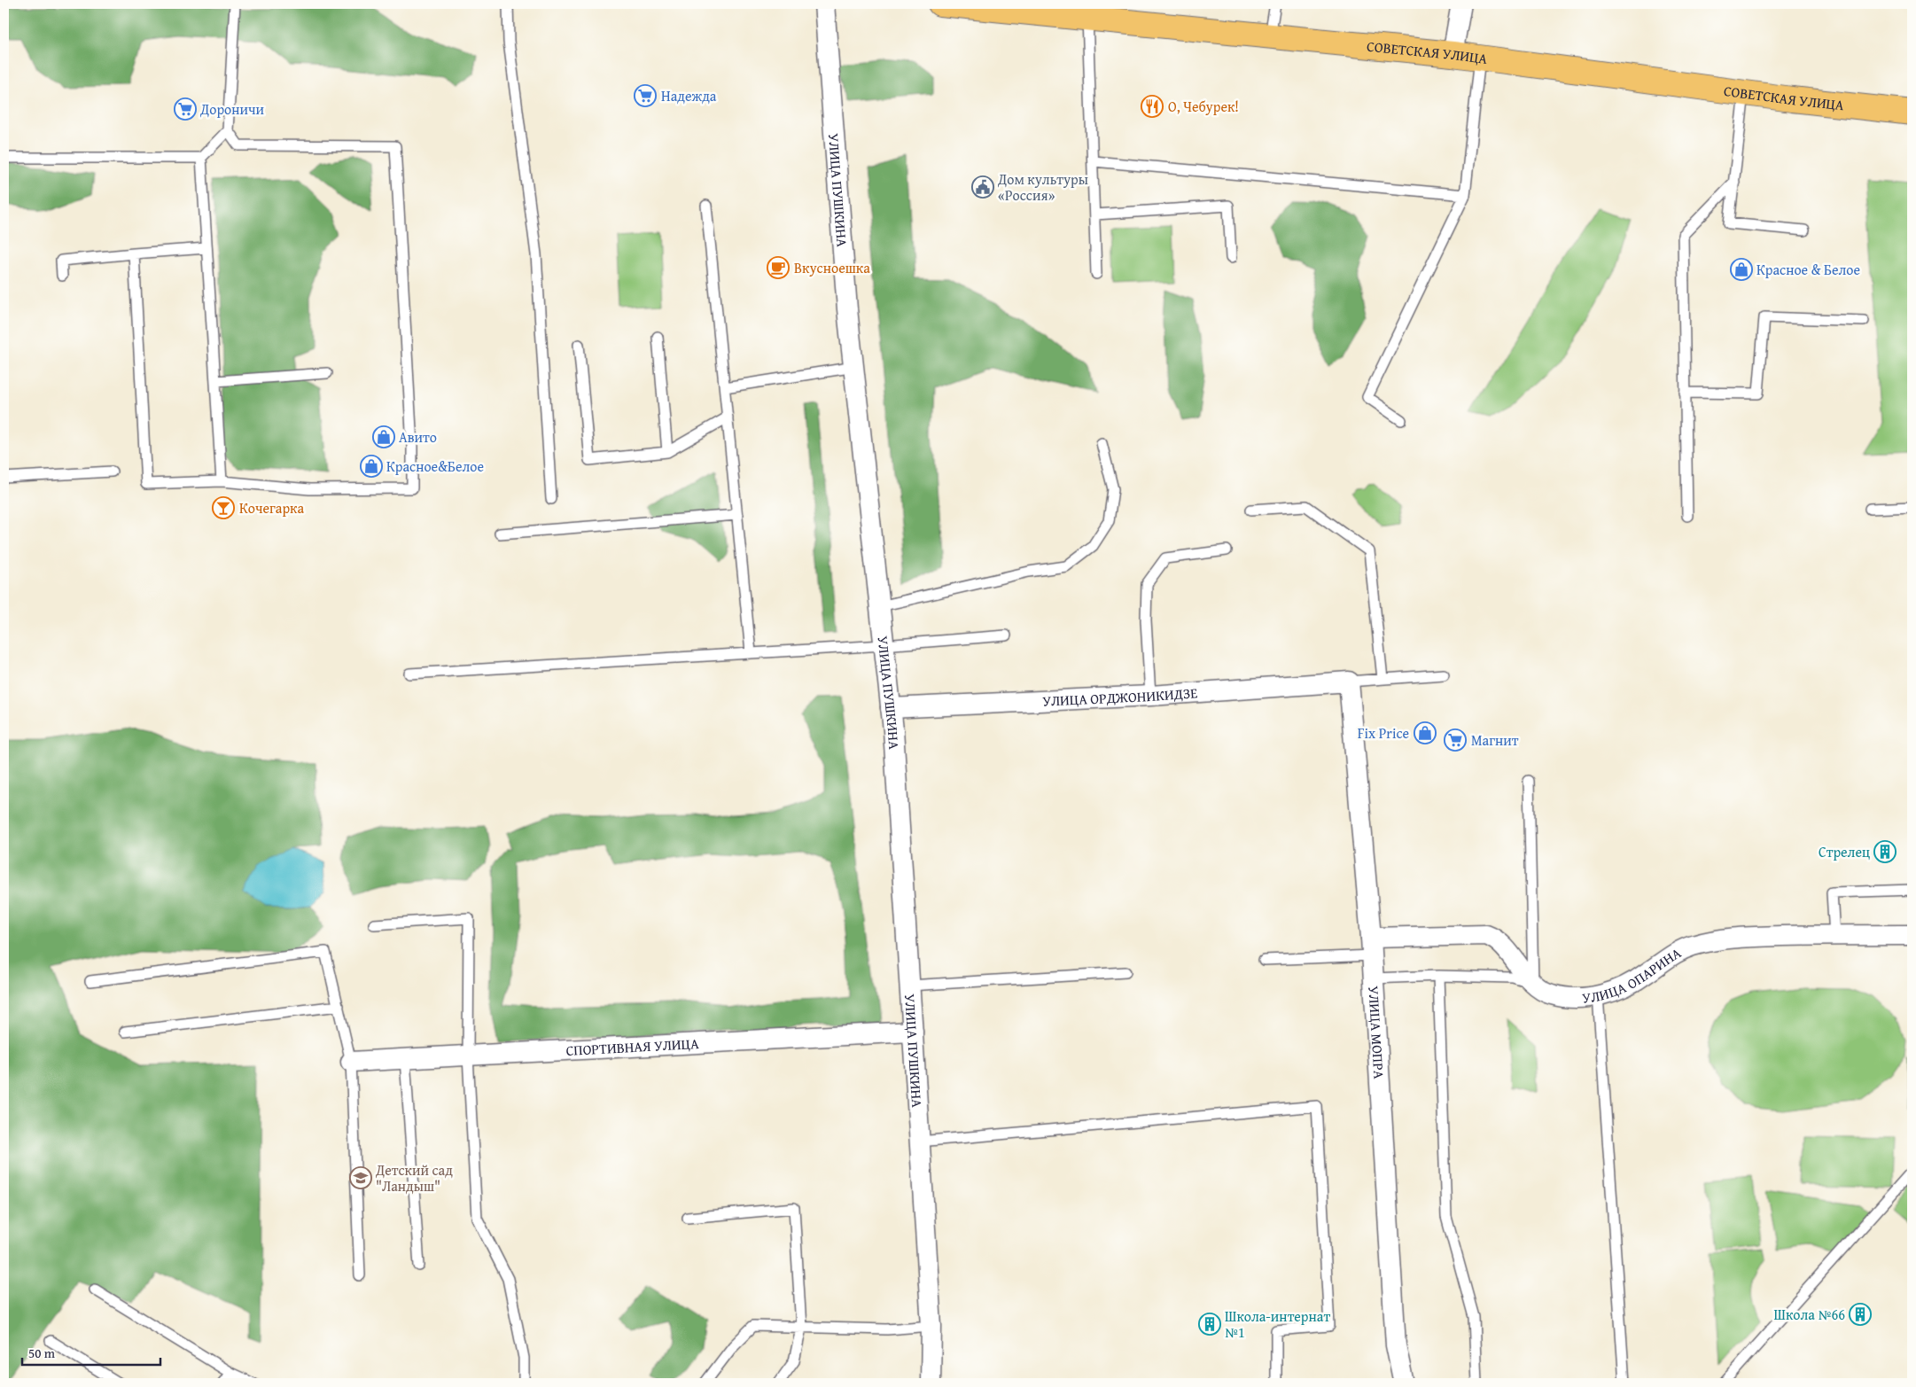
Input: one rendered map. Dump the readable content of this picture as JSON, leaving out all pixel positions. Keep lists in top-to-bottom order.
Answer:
{
  "streets": {
    "main road": ["СОВЕТСКАЯ УЛИЦА"],
    "street": [
      "УЛИЦА ПУШКИНА",
      "УЛИЦА ОРДЖОНИКИДЗЕ",
      "УЛИЦА ОПАРИНА",
      "УЛИЦА МОПРА",
      "СПОРТИВНАЯ УЛИЦА"
    ]
  },
  "crossings": [
    ["УЛИЦА ПУШКИНА", "УЛИЦА ОРДЖОНИКИДЗЕ"],
    ["УЛИЦА ПУШКИНА", "СПОРТИВНАЯ УЛИЦА"],
    ["УЛИЦА ОРДЖОНИКИДЗЕ", "УЛИЦА МОПРА"],
    ["УЛИЦА ОПАРИНА", "УЛИЦА МОПРА"]
  ],
  "places": {
    "supermarket": ["Надежда", "Дороничи", "Магнит"],
    "restaurant": ["О, Чебурек!"],
    "public building": ["Дом культуры «Россия»"],
    "cafe": ["Вкусноешка"],
    "shop": [
      "Красное & Белое",
      "Авито",
      "Красное&Белое",
      "Fix Price"
    ],
    "bar": ["Кочегарка"],
    "building": ["Стрелец", "Школа №66", "Школа-интернат №1"],
    "school or university": ["Детский сад \"Ландыш\""]
  },
  "scale_bar": "50 m"
}
